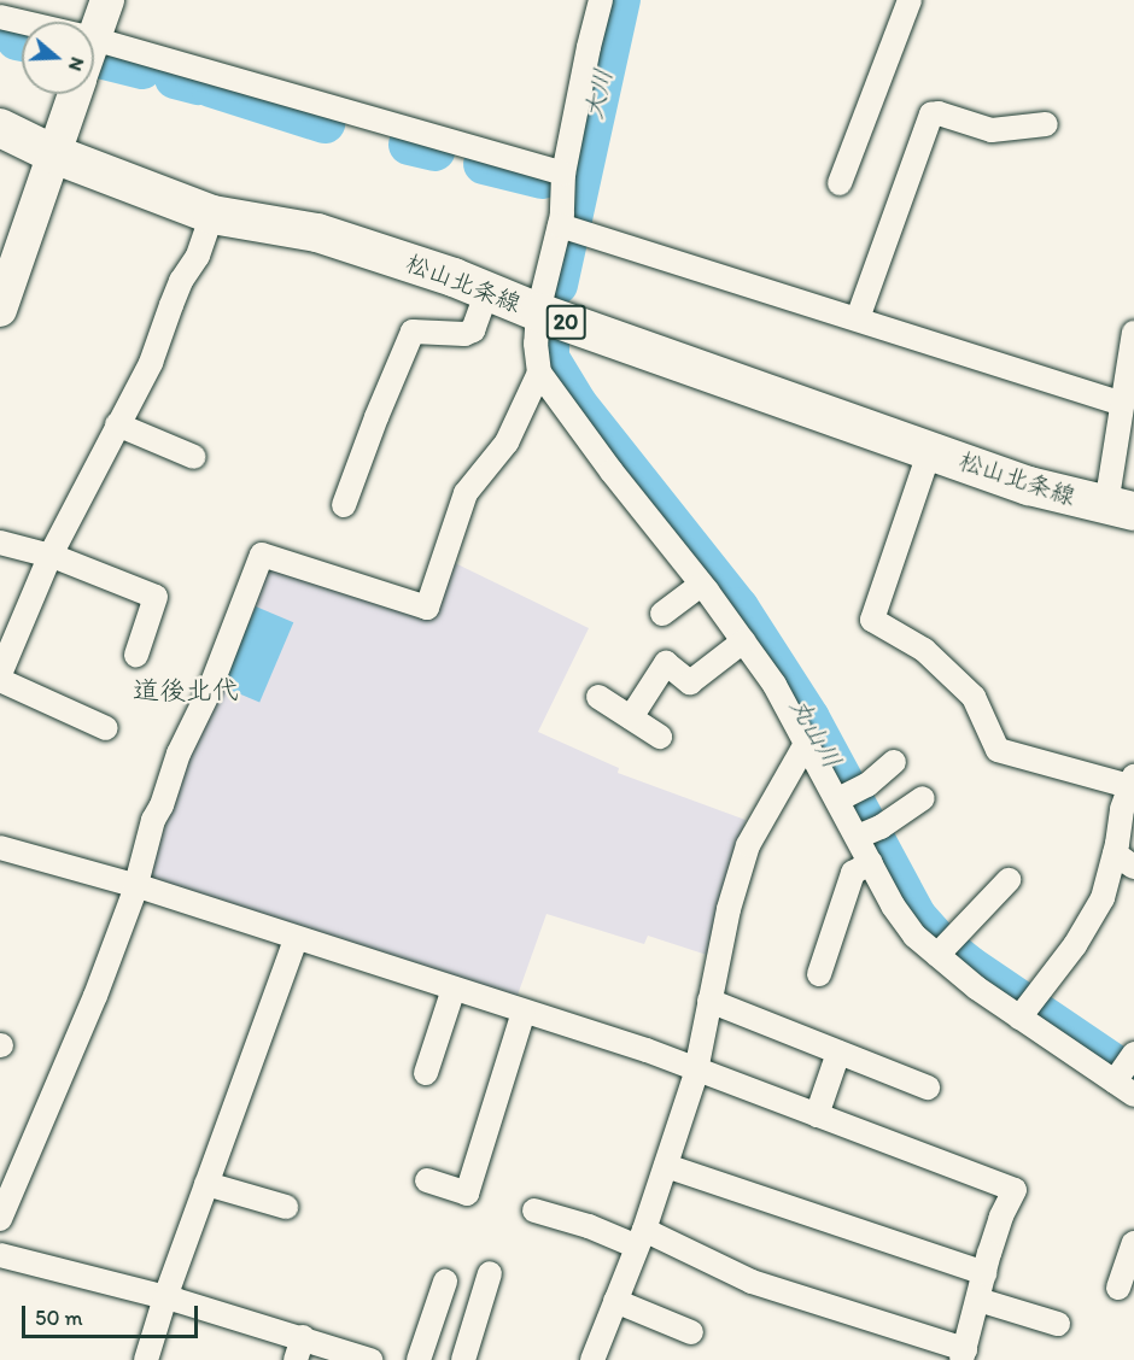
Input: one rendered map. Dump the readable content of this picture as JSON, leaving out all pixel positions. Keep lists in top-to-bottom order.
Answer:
{
  "streets": {
    "main road": ["松山北条線", "20"]
  },
  "districts": ["道後北代"],
  "water": ["大川", "丸山川"],
  "scale_bar": "50 m",
  "north": "right"
}
